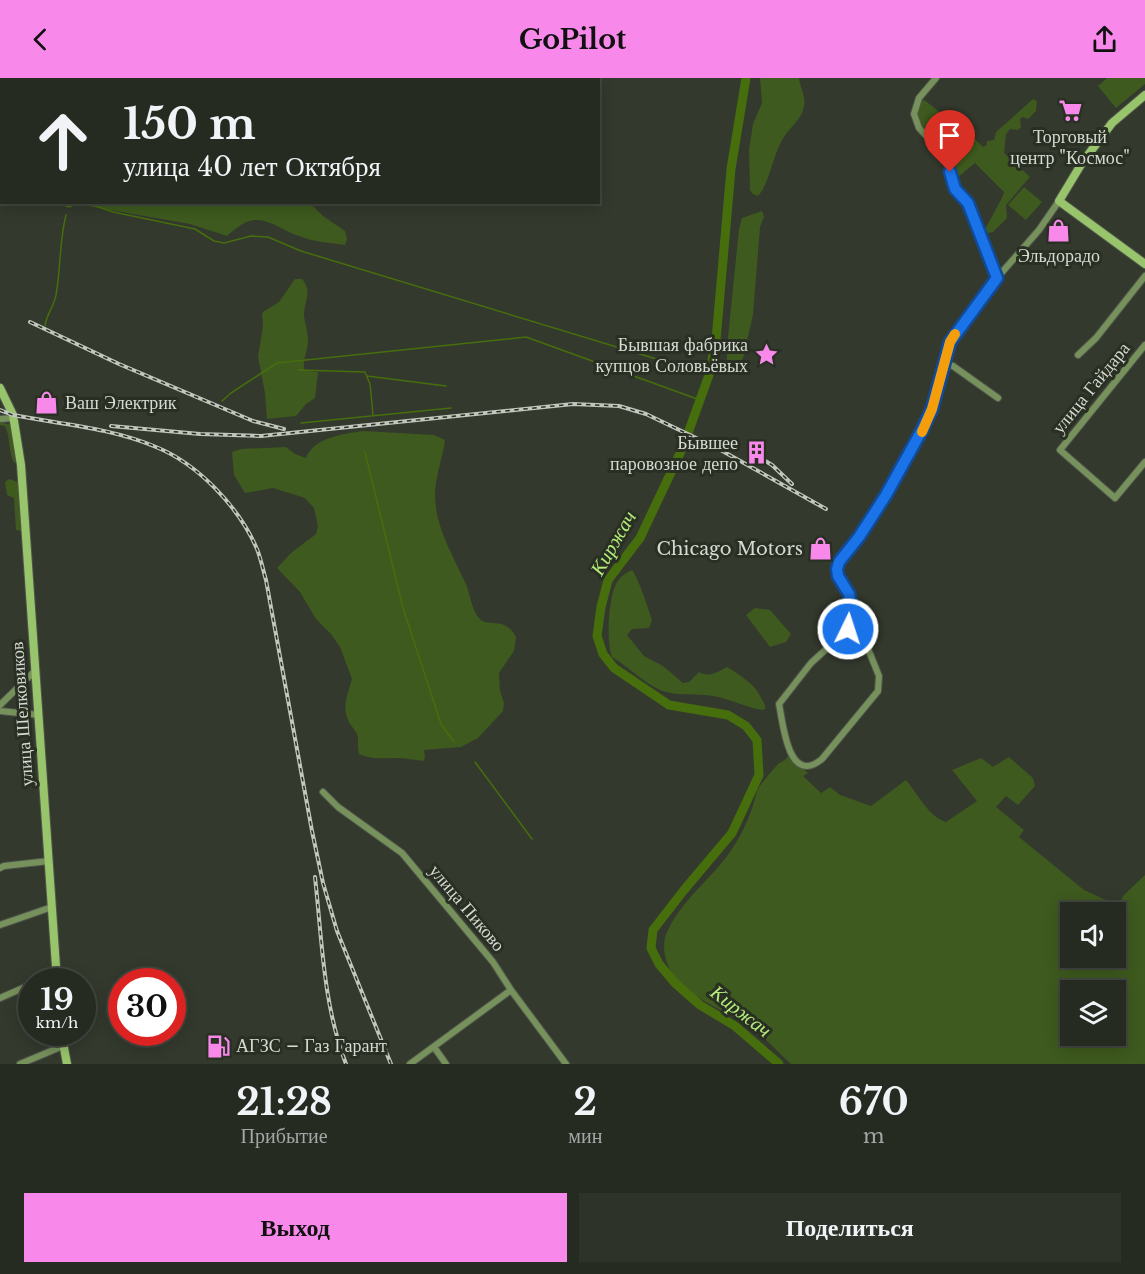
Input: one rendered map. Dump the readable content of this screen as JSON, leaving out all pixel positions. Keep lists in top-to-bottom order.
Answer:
{
  "streets": {
    "street": ["улица Гайдара", "улица Шелковиков", "улица Пиково"]
  },
  "water": ["Киржач"],
  "places": {
    "supermarket": ["Торговый центр \"Космос\""],
    "shop": ["Эльдорадо", "Ваш Электрик", "Chicago Motors"],
    "place": ["Бывшая фабрика купцов Соловьёвых"],
    "building": ["Бывшее паровозное депо"],
    "fuel station": ["АГЗС – Газ Гарант"]
  },
  "page": {
    "header": "GoPilot",
    "turn": ["150 m", "улица 40 лет Октября"],
    "speed": "19 km/h",
    "limit": "30",
    "eta": [
      "21:28",
      "Прибытие",
      "2",
      "мин",
      "670",
      "m"
    ],
    "buttons": ["Выход", "Поделиться"]
  }
}
